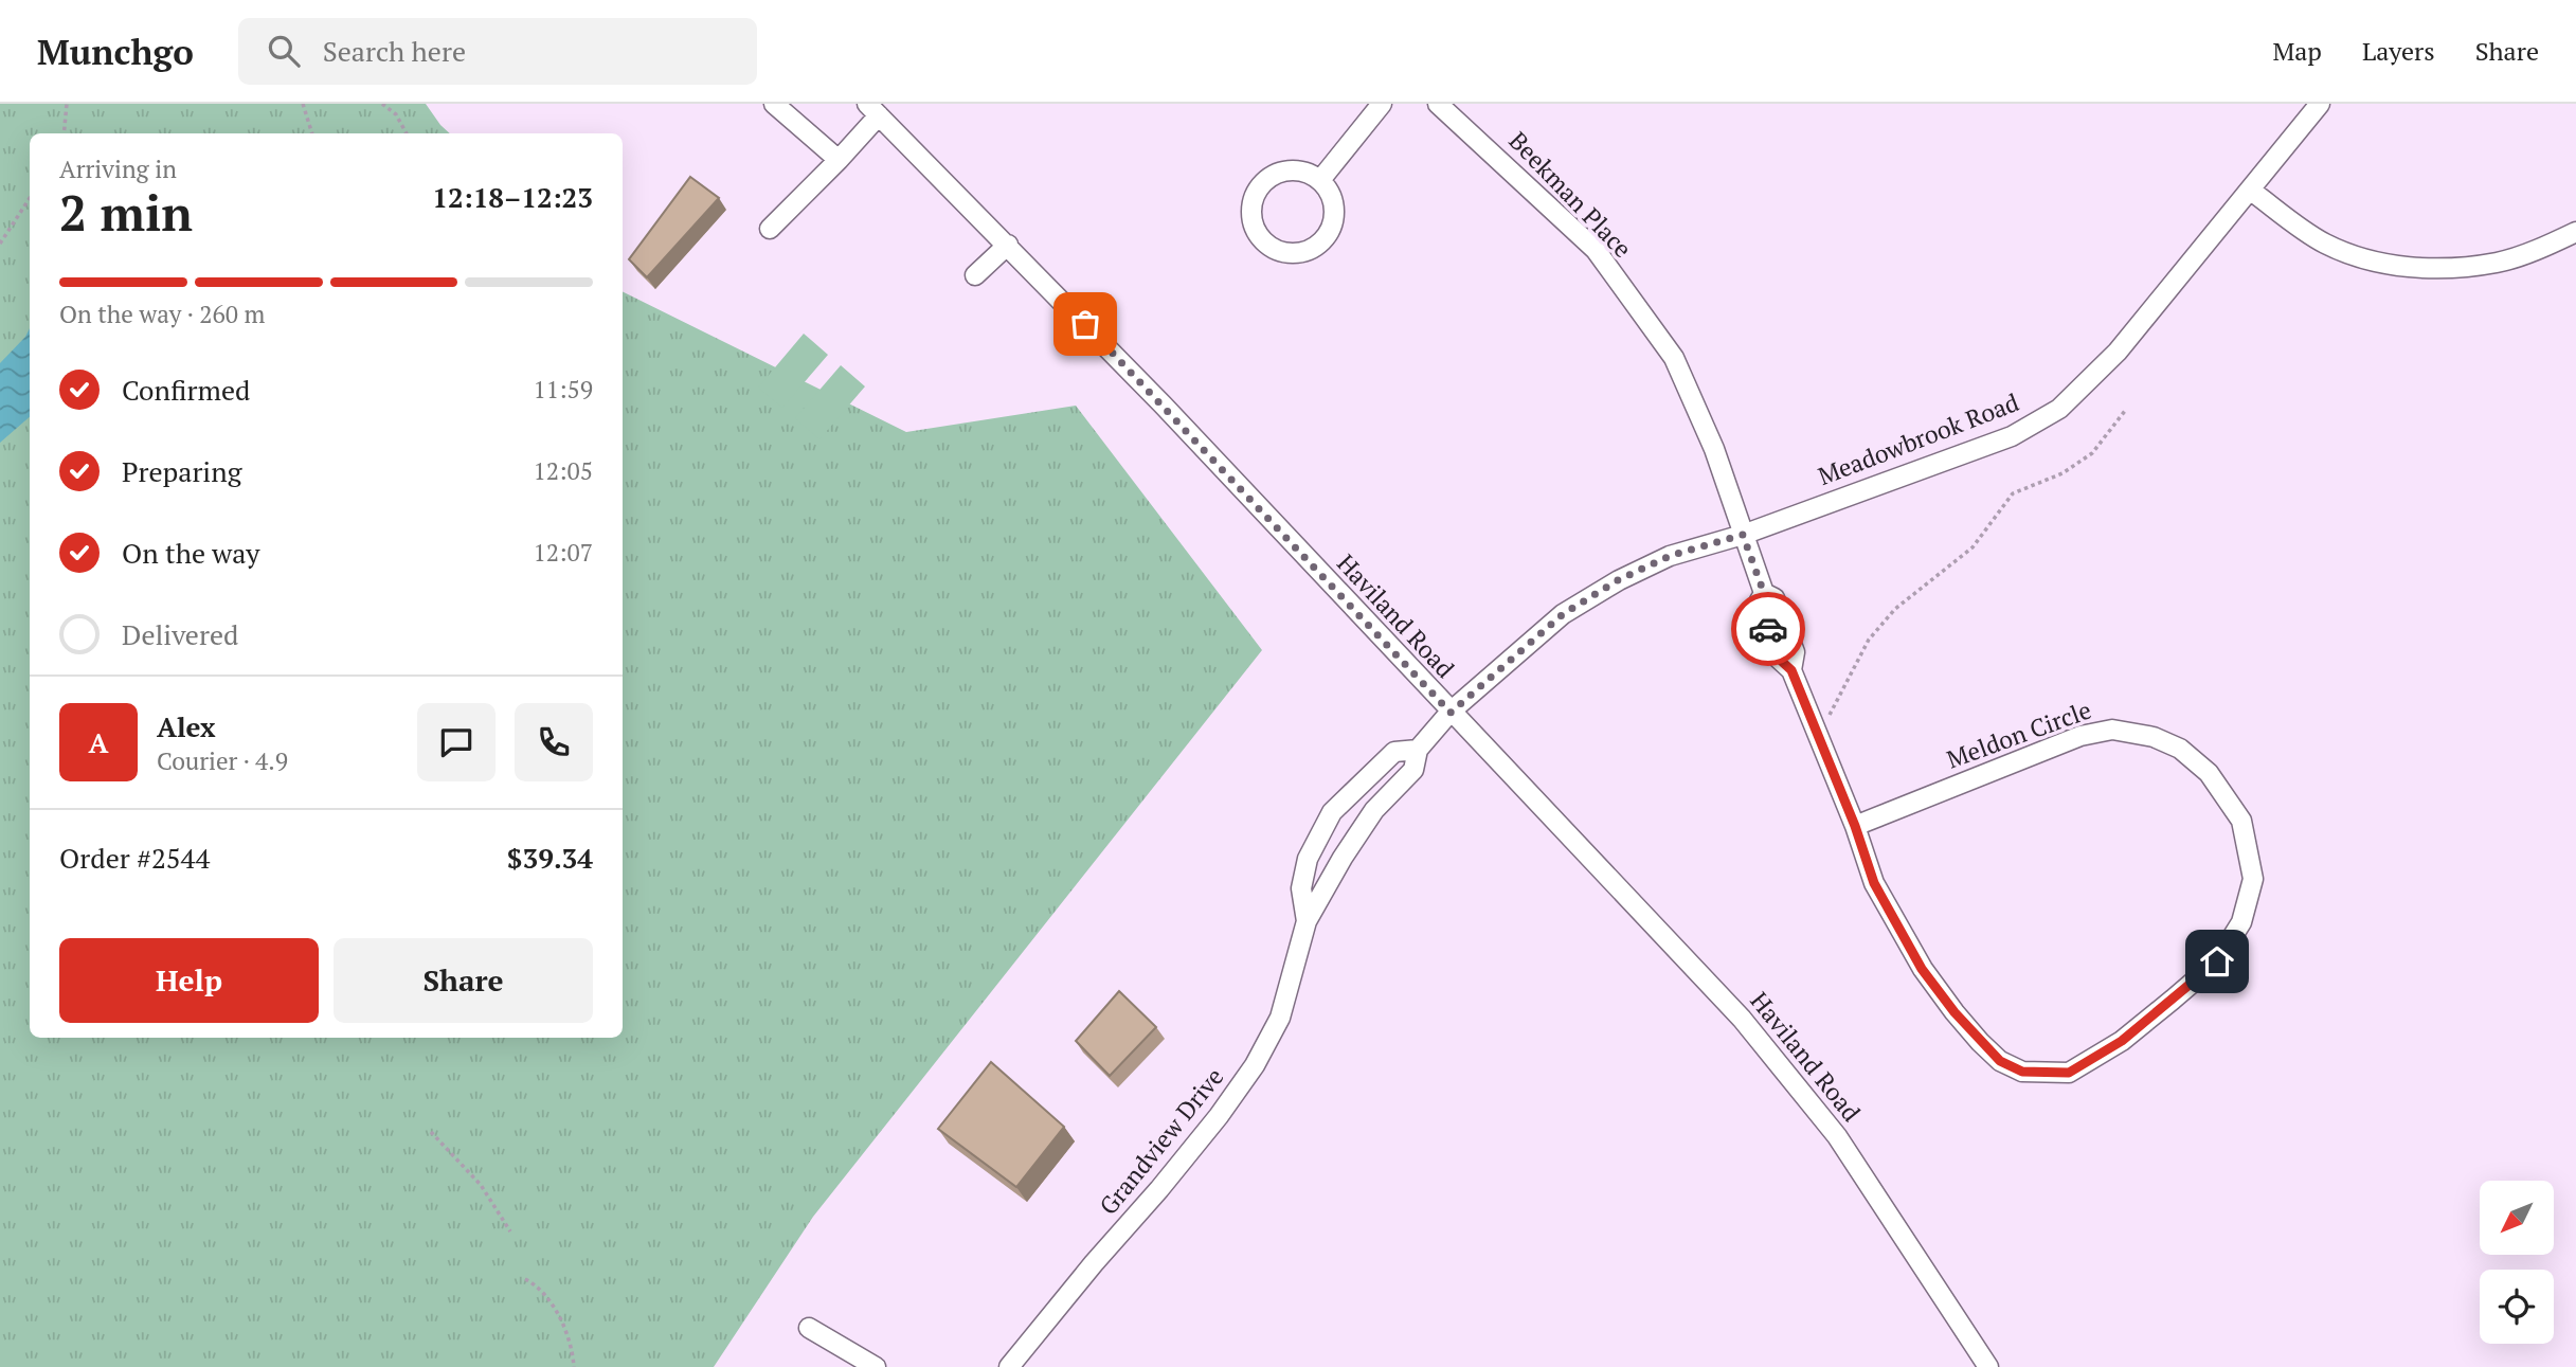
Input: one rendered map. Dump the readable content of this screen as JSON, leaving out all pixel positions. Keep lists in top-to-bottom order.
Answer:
{
  "streets": {
    "street": [
      "Beekman Place",
      "Meadowbrook Road",
      "Haviland Road",
      "Meldon Circle",
      "Grandview Drive"
    ]
  },
  "crossings": [
    ["Beekman Place", "Meadowbrook Road"],
    ["Beekman Place", "Meldon Circle"],
    ["Meadowbrook Road", "Haviland Road"],
    ["Meadowbrook Road", "Meldon Circle"],
    ["Meadowbrook Road", "Grandview Drive"]
  ],
  "north": "bottom left",
  "page": {
    "header": "Munchgo",
    "search": "Search here",
    "nav": ["Map", "Layers", "Share"],
    "heading": ["2 min", "Arriving in", "12:18–12:23"],
    "panel": [
      "Alex",
      "Courier · 4.9",
      "Order #2544",
      "$39.34"
    ],
    "bar": "On the way · 260 m",
    "list": [
      ["Confirmed", "11:59"],
      ["Preparing", "12:05"],
      ["On the way", "12:07"],
      "Delivered"
    ],
    "round": "A",
    "buttons": ["Help", "Share"]
  }
}
